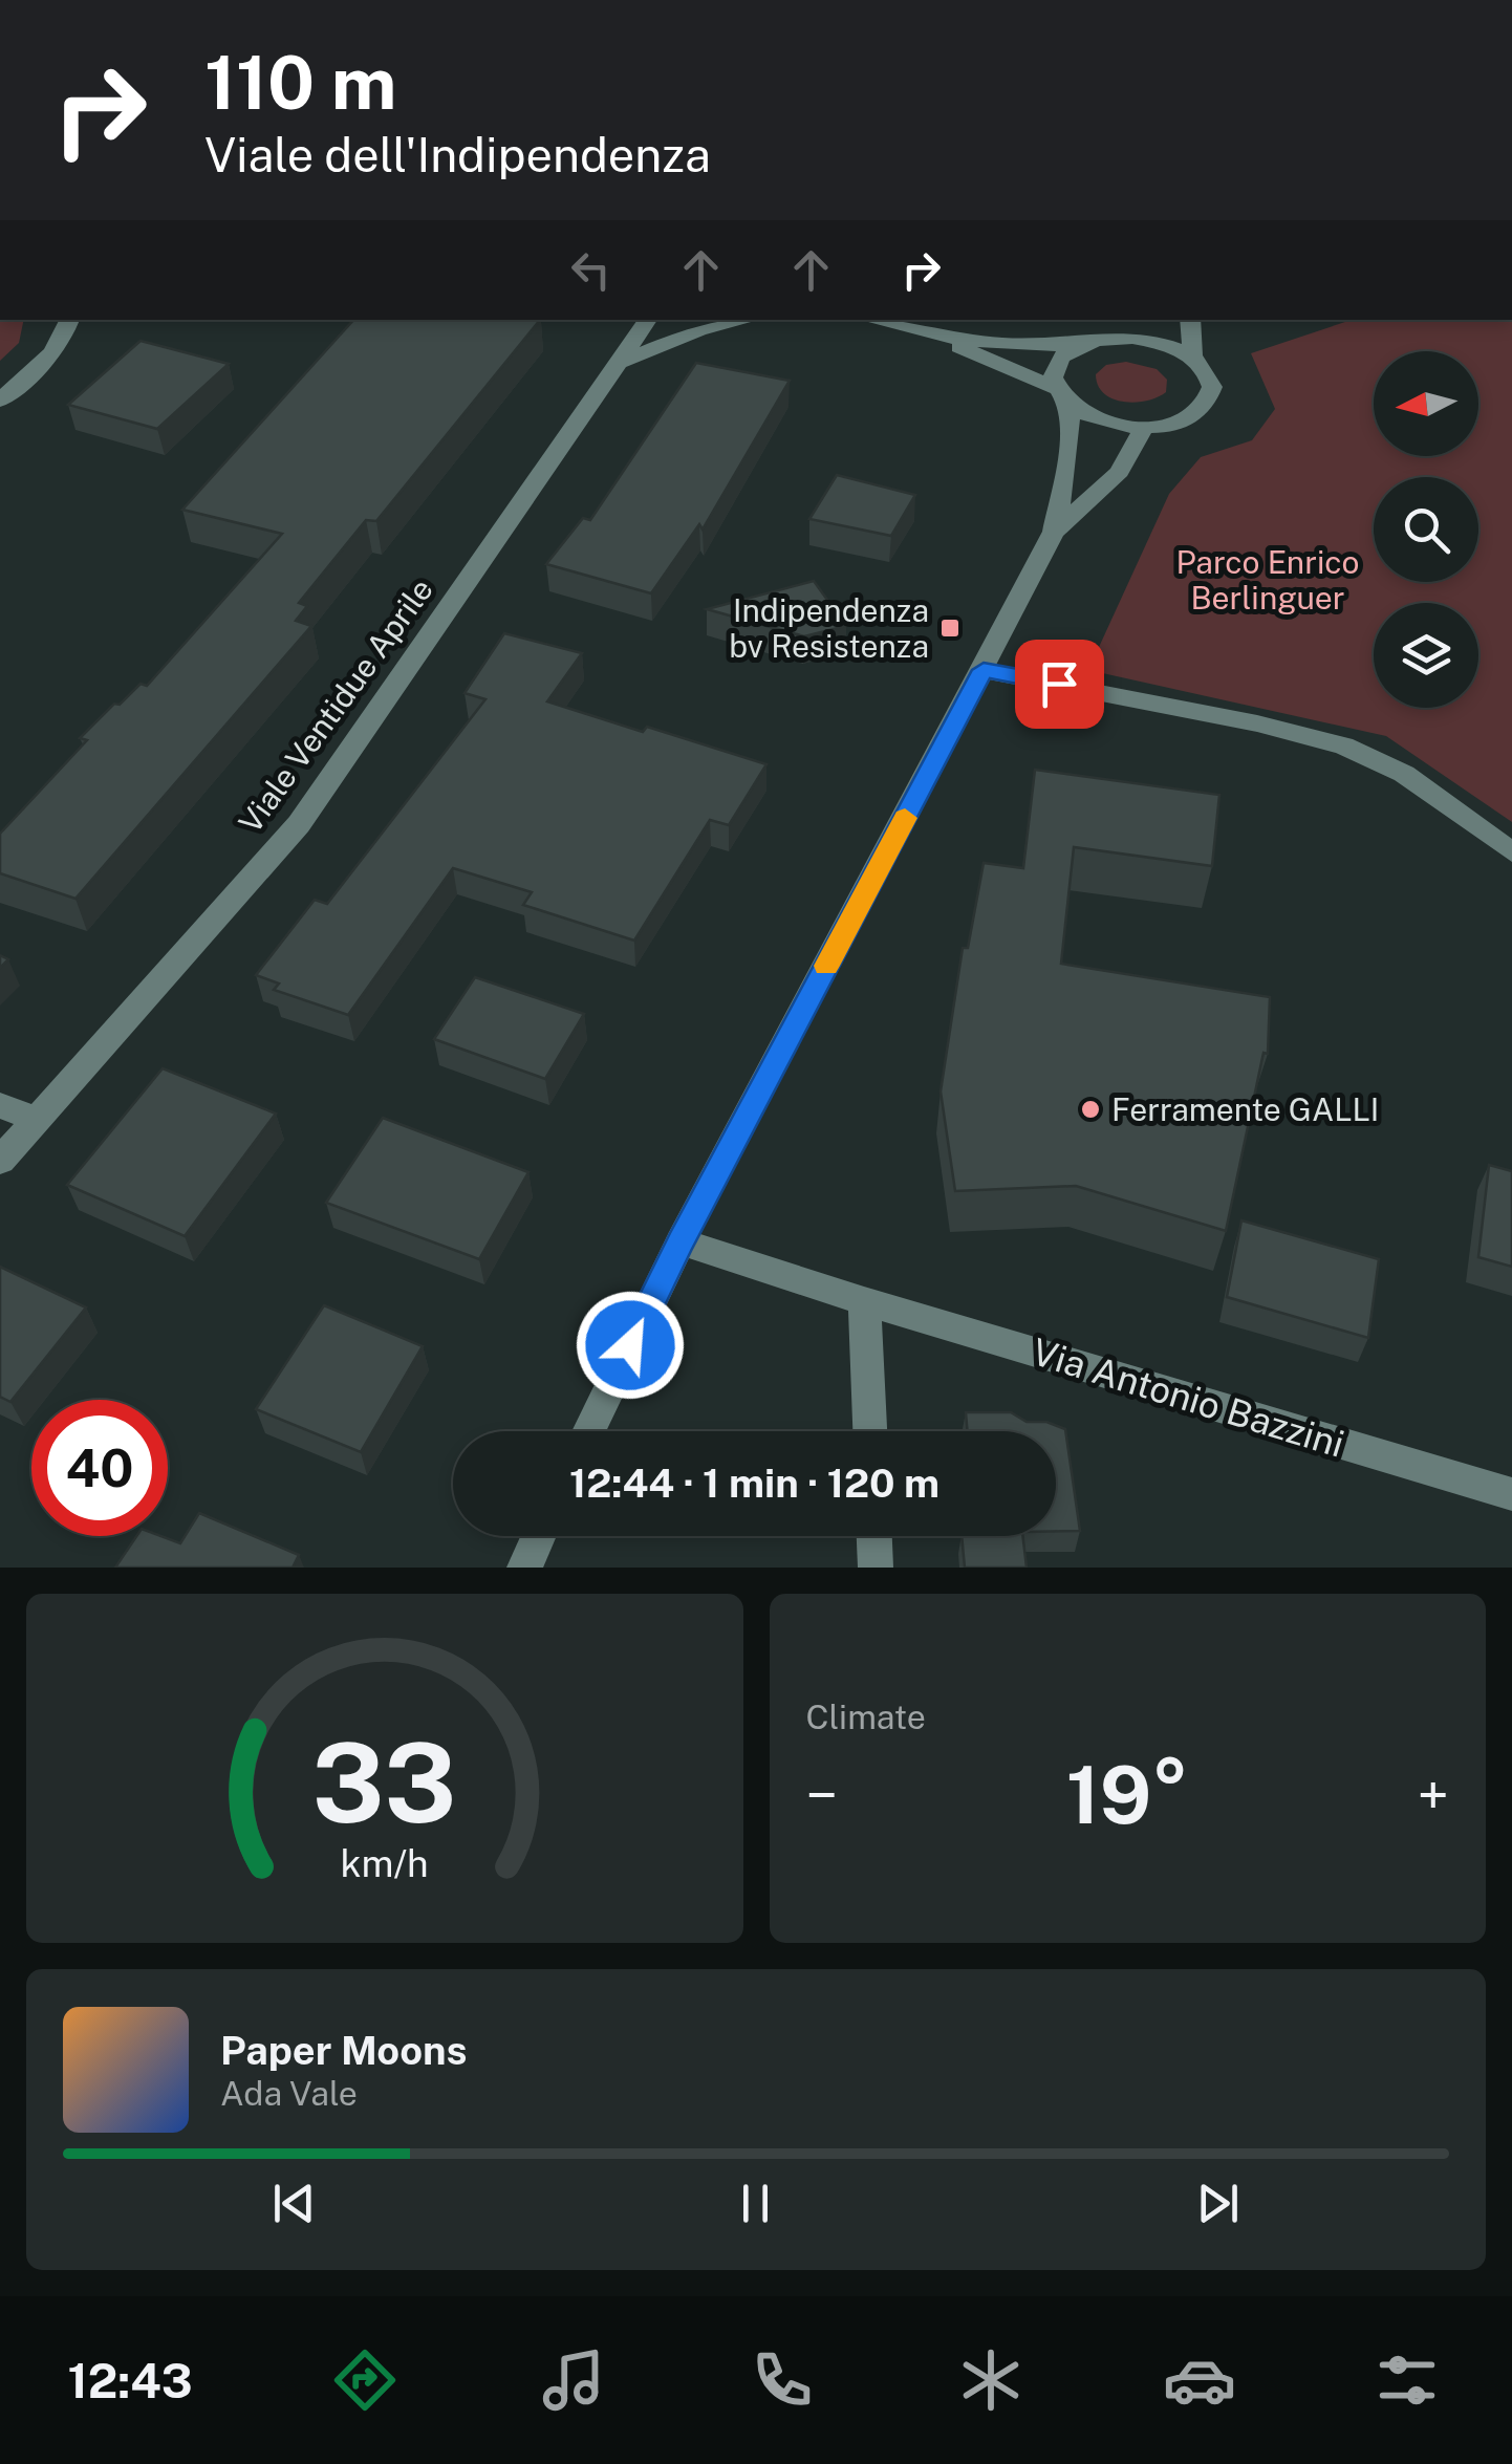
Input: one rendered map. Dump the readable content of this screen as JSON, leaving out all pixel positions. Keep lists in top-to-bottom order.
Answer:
{
  "streets": {
    "street": ["Viale Ventidue Aprile", "Via Antonio Bazzini"]
  },
  "parks": ["Parco Enrico Berlinguer"],
  "places": {
    "transit": ["Indipendenza bv Resistenza"],
    "other": ["Ferramente GALLI"]
  },
  "north": "left",
  "page": {
    "turn": ["110 m", "Viale dell'Indipendenza"],
    "limit": "40",
    "trip": "12:44 · 1 min · 120 m",
    "tile": "Climate",
    "heat": ["−", "19°", "+"],
    "song": ["Paper Moons", "Ada Vale"],
    "tabs": "12:43",
    "gauge": ["33", "km/h"]
  }
}
